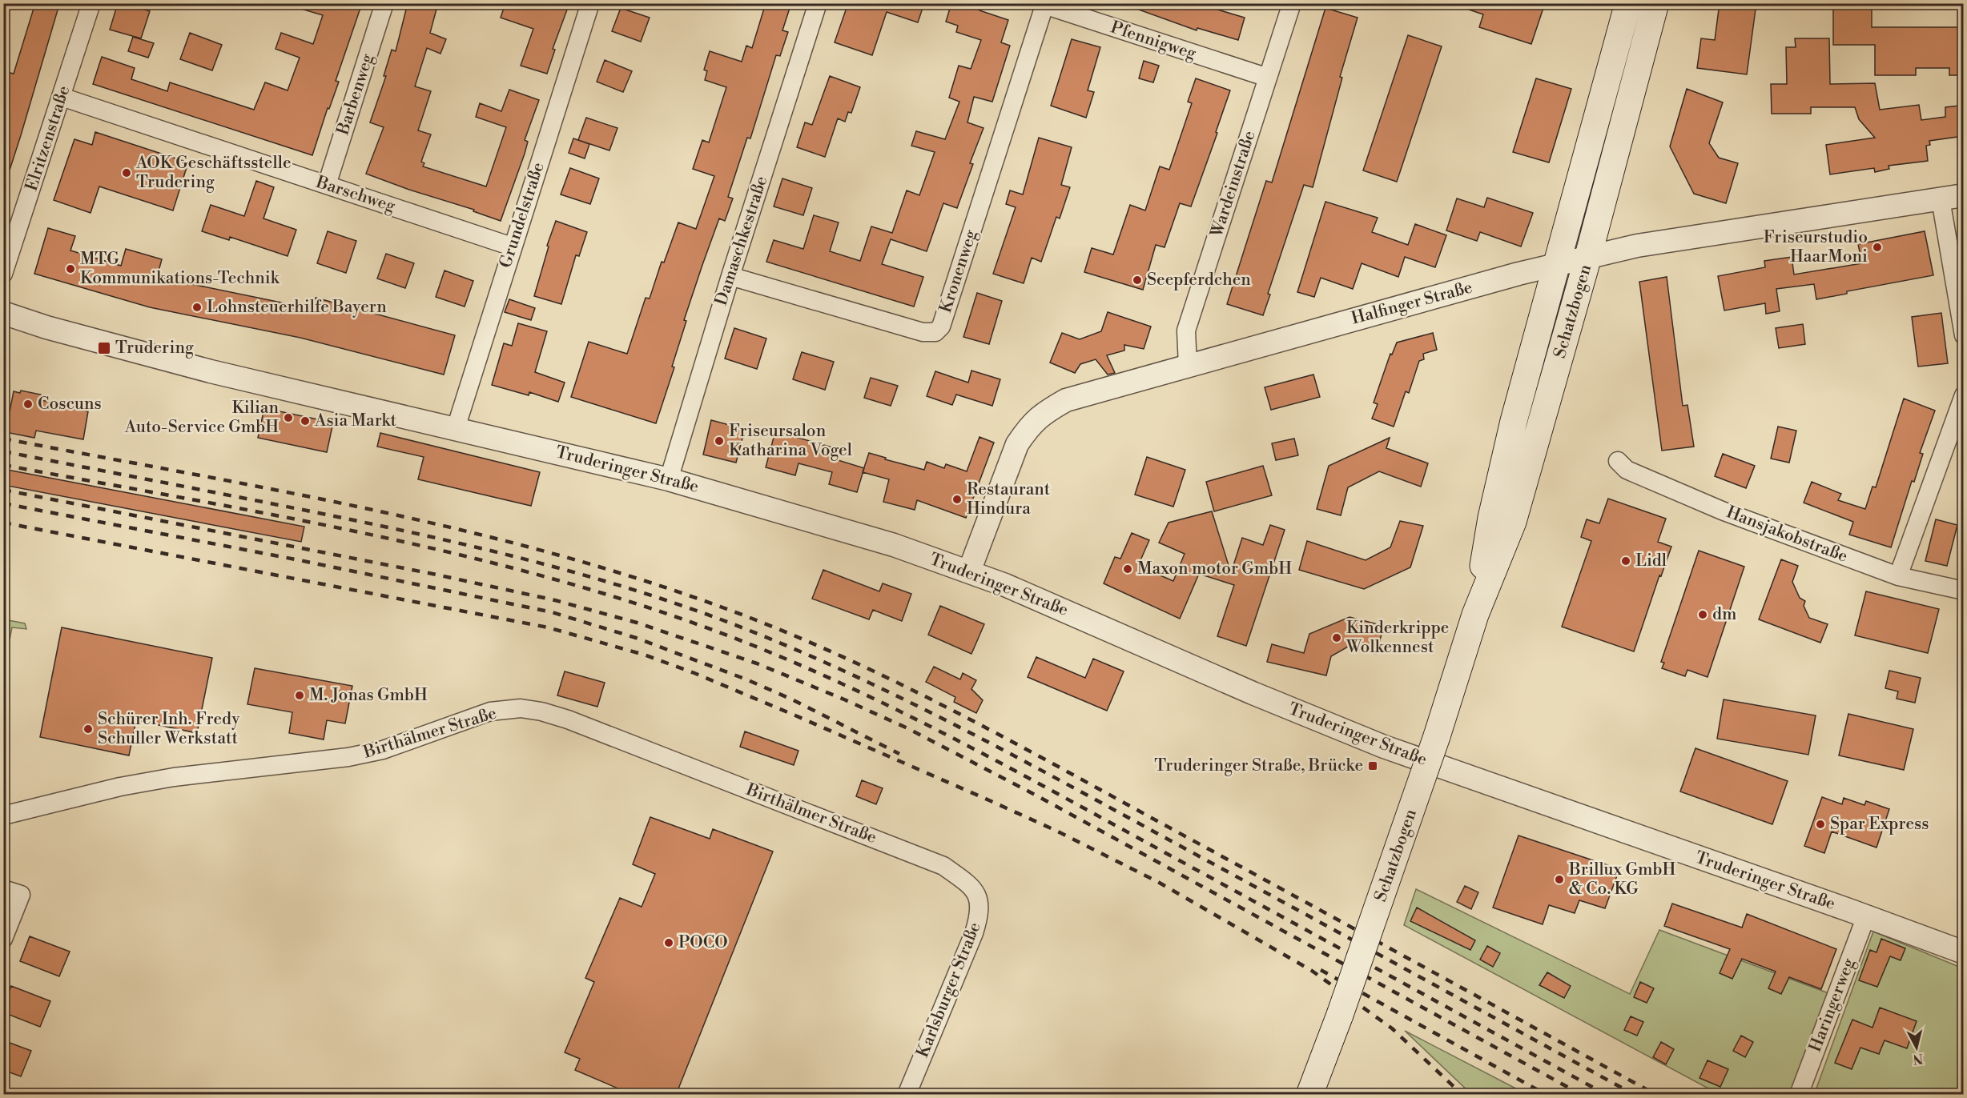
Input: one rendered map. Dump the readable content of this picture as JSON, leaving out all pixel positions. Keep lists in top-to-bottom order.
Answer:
{
  "streets": {
    "main road": ["Schatzbogen"],
    "street": [
      "Pfennigweg",
      "Barbenweg",
      "Elritzenstraße",
      "Wardeinstraße",
      "Barschweg",
      "Grundelstraße",
      "Damaschkestraße",
      "Kronenweg",
      "Halfinger Straße",
      "Truderinger Straße",
      "Hansjakobstraße",
      "Birthälmer Straße",
      "Karlsburger Straße",
      "Haringerweg"
    ]
  },
  "crossings": [
    ["Pfennigweg", "Wardeinstraße"],
    ["Pfennigweg", "Kronenweg"],
    ["Barbenweg", "Barschweg"],
    ["Elritzenstraße", "Barschweg"],
    ["Wardeinstraße", "Halfinger Straße"],
    ["Barschweg", "Grundelstraße"],
    ["Grundelstraße", "Truderinger Straße"],
    ["Damaschkestraße", "Kronenweg"],
    ["Damaschkestraße", "Truderinger Straße"],
    ["Halfinger Straße", "Schatzbogen"],
    ["Halfinger Straße", "Truderinger Straße"],
    ["Truderinger Straße", "Haringerweg"],
    ["Birthälmer Straße", "Karlsburger Straße"]
  ],
  "places": {
    "other": [
      "AOK Geschäftsstelle Trudering",
      "Friseurstudio HaarMoni",
      "MTG Kommunikations-Technik",
      "Seepferdchen",
      "Lohnsteuerhilfe Bayern",
      "Coscuns",
      "Kilian Auto-Service GmbH",
      "Asia Markt",
      "Friseursalon Katharina Vogel",
      "Restaurant Hindura",
      "Lidl",
      "Maxon motor GmbH",
      "dm",
      "Kinderkrippe Wolkennest",
      "M. Jonas GmbH",
      "Schürer Inh. Fredy Schuller Werkstatt",
      "Spar Express",
      "Brillux GmbH & Co. KG",
      "POCO"
    ],
    "transit": ["Trudering", "Truderinger Straße, Brücke"]
  },
  "north": "bottom"
}
